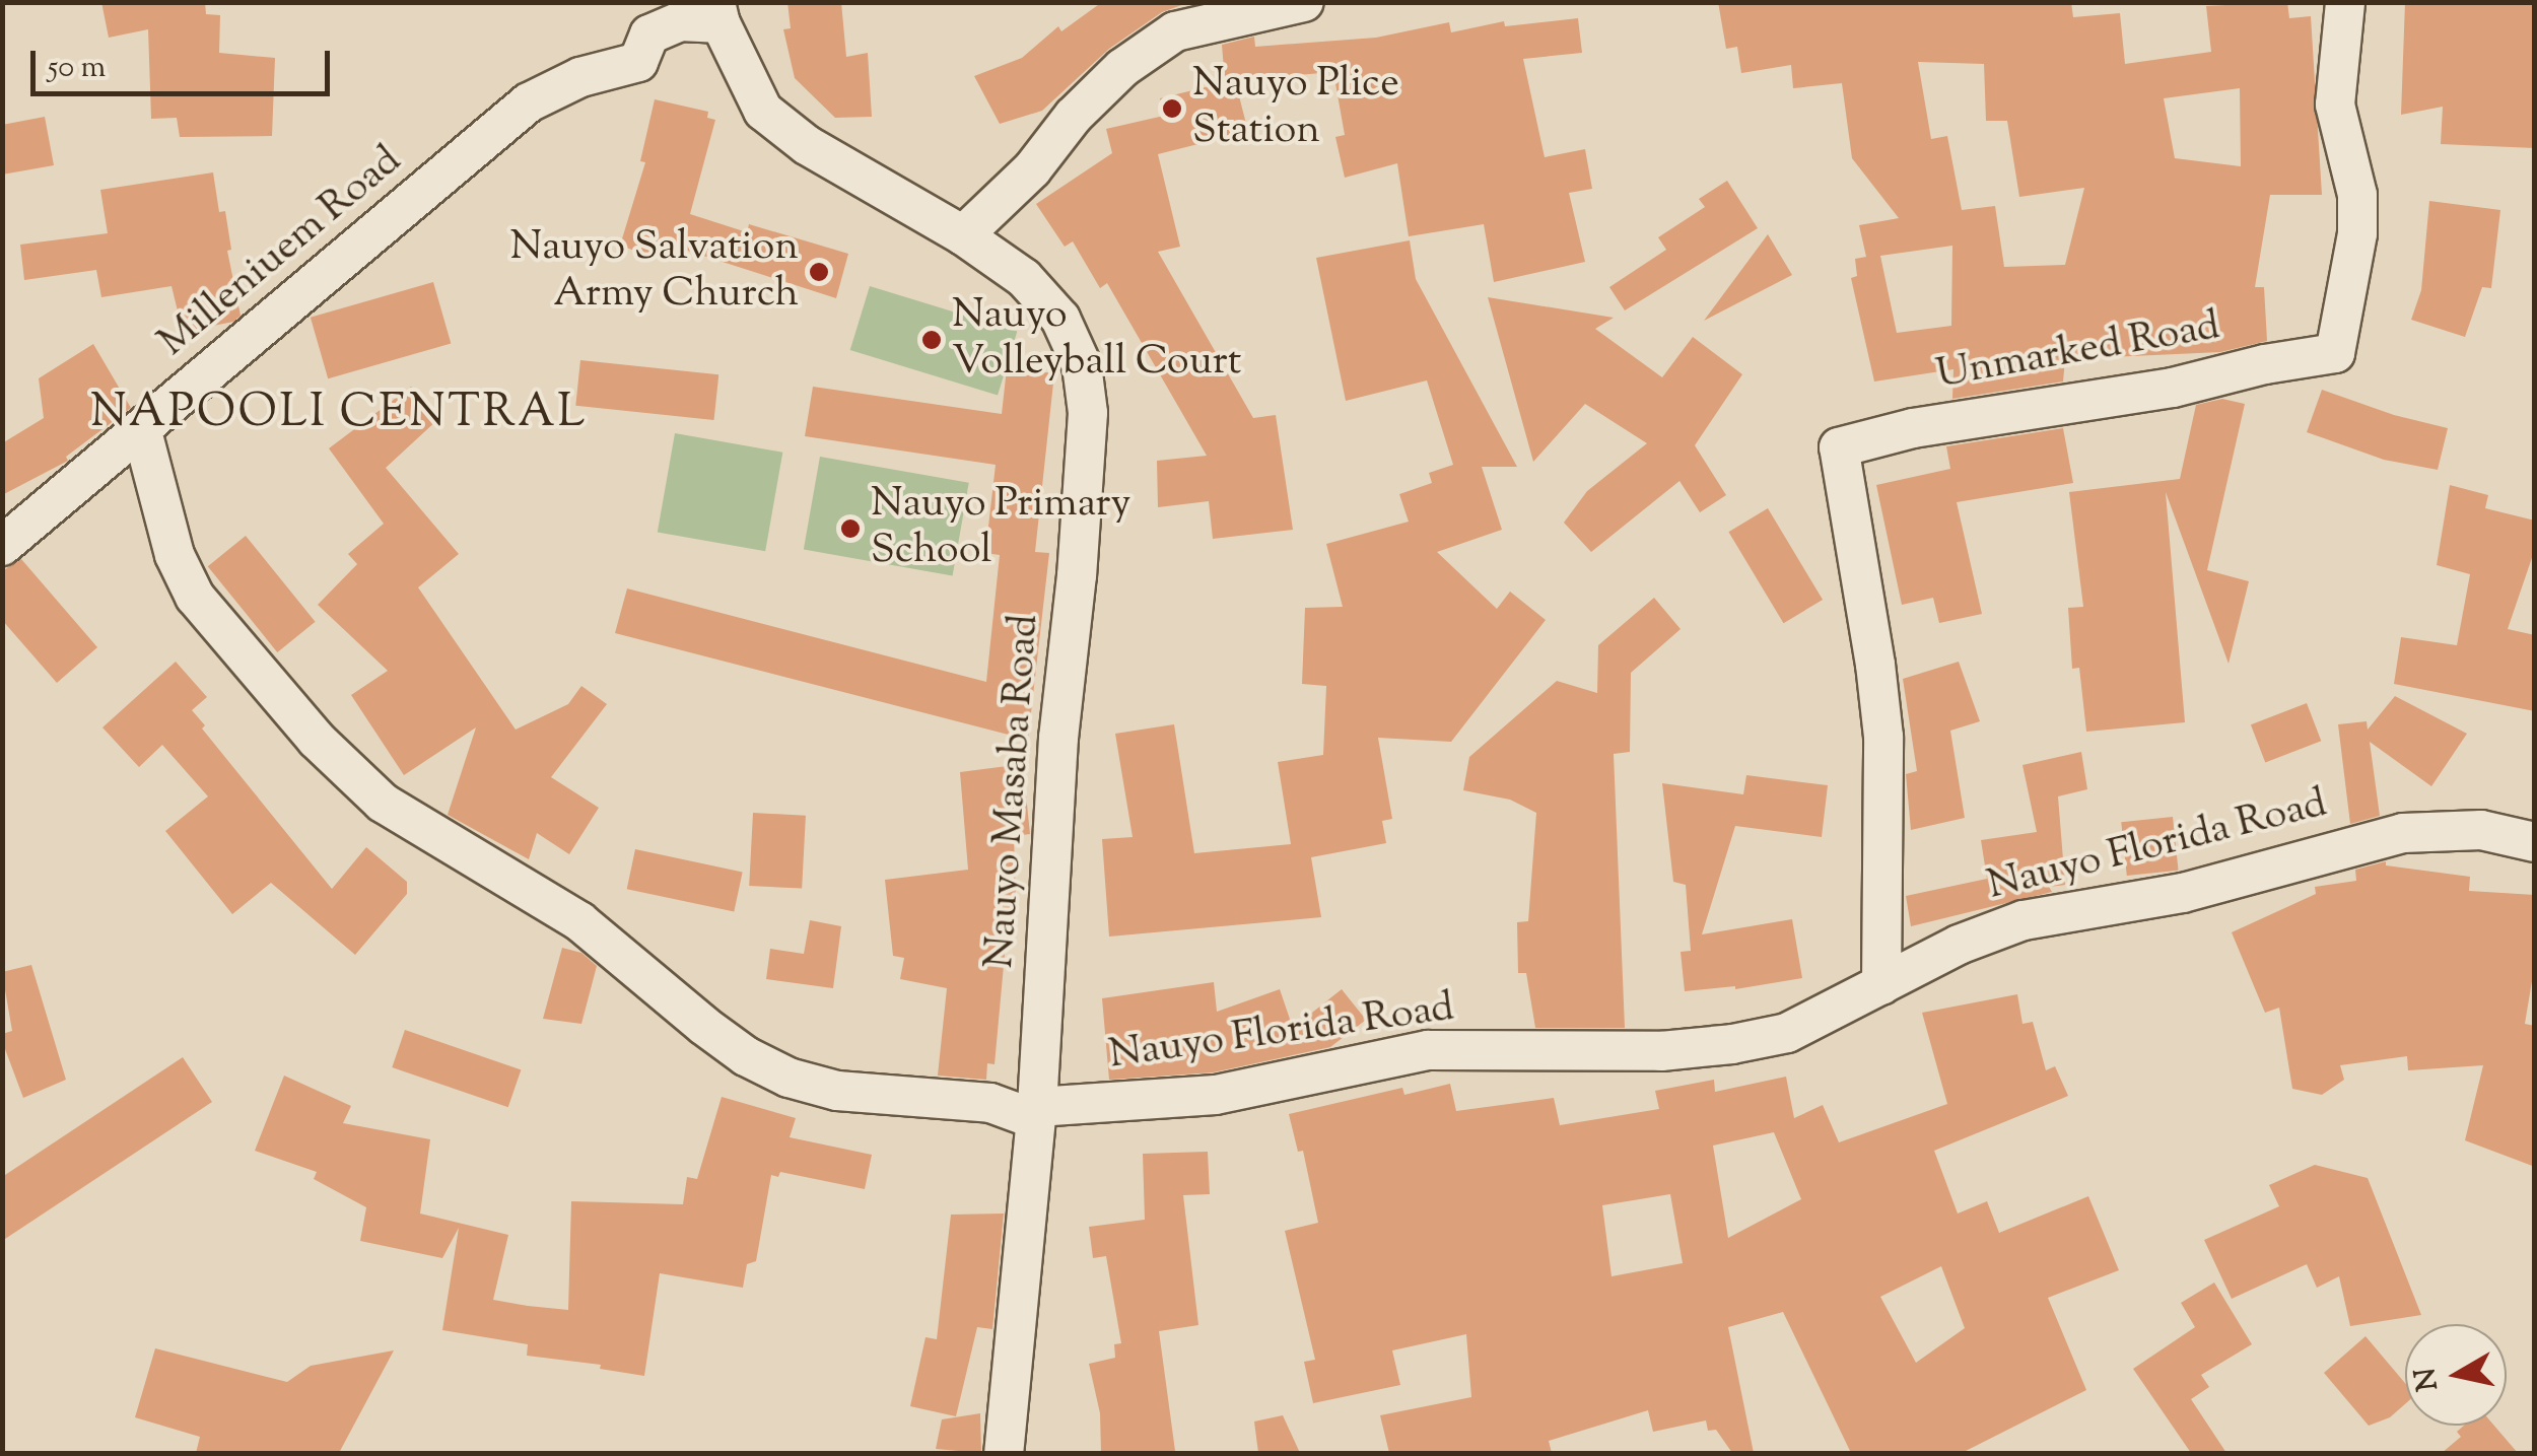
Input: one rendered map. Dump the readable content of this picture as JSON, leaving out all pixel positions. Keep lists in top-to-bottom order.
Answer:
{
  "streets": {
    "street": [
      "Milleniuem Road",
      "Unmarked Road",
      "Nauyo Masaba Road",
      "Nauyo Florida Road"
    ]
  },
  "crossings": [
    ["Milleniuem Road", "Nauyo Masaba Road"],
    ["Unmarked Road", "Nauyo Florida Road"],
    ["Nauyo Masaba Road", "Nauyo Florida Road"]
  ],
  "districts": ["NAPOOLI CENTRAL"],
  "places": [
    "Nauyo Plice Station",
    "Nauyo Salvation Army Church",
    "Nauyo Volleyball Court",
    "Nauyo Primary School"
  ],
  "scale_bar": "50 m",
  "north": "left"
}
